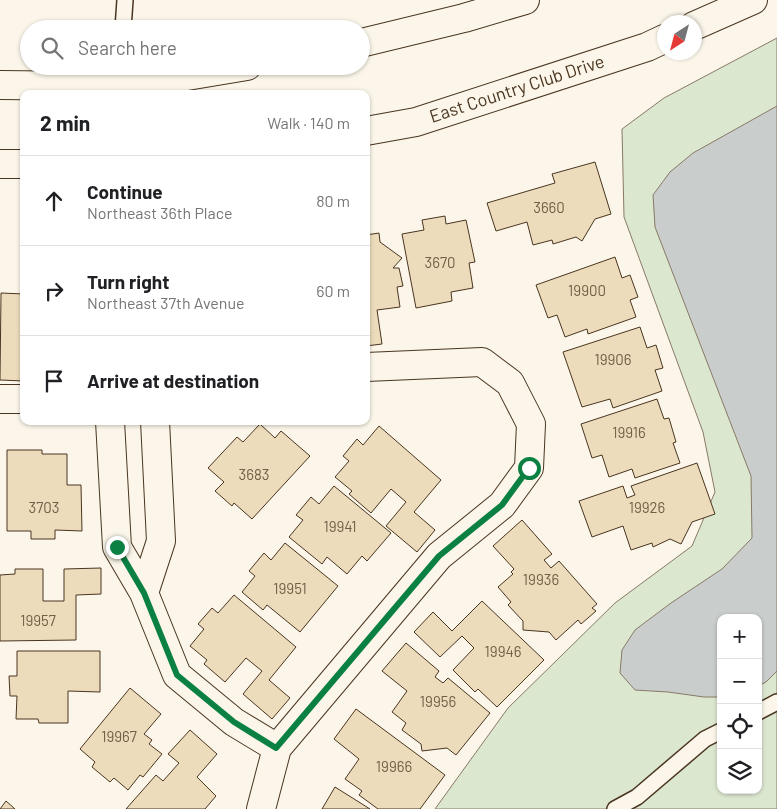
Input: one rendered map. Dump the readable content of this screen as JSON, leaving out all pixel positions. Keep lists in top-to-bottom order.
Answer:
{
  "streets": {
    "street": ["East Country Club Drive"]
  },
  "house_numbers": [
    "3660",
    "3670",
    "19900",
    "19906",
    "19916",
    "3683",
    "3703",
    "19926",
    "19941",
    "19936",
    "19951",
    "19957",
    "19946",
    "19956",
    "19967",
    "19966"
  ],
  "north": "bottom left",
  "page": {
    "search": "Search here",
    "heading": ["2 min", "Walk · 140 m"],
    "list": [
      ["Continue", "Northeast 36th Place", "80 m"],
      ["Turn right", "Northeast 37th Avenue", "60 m"],
      "Arrive at destination"
    ],
    "map_buttons": ["+", "−"]
  }
}
